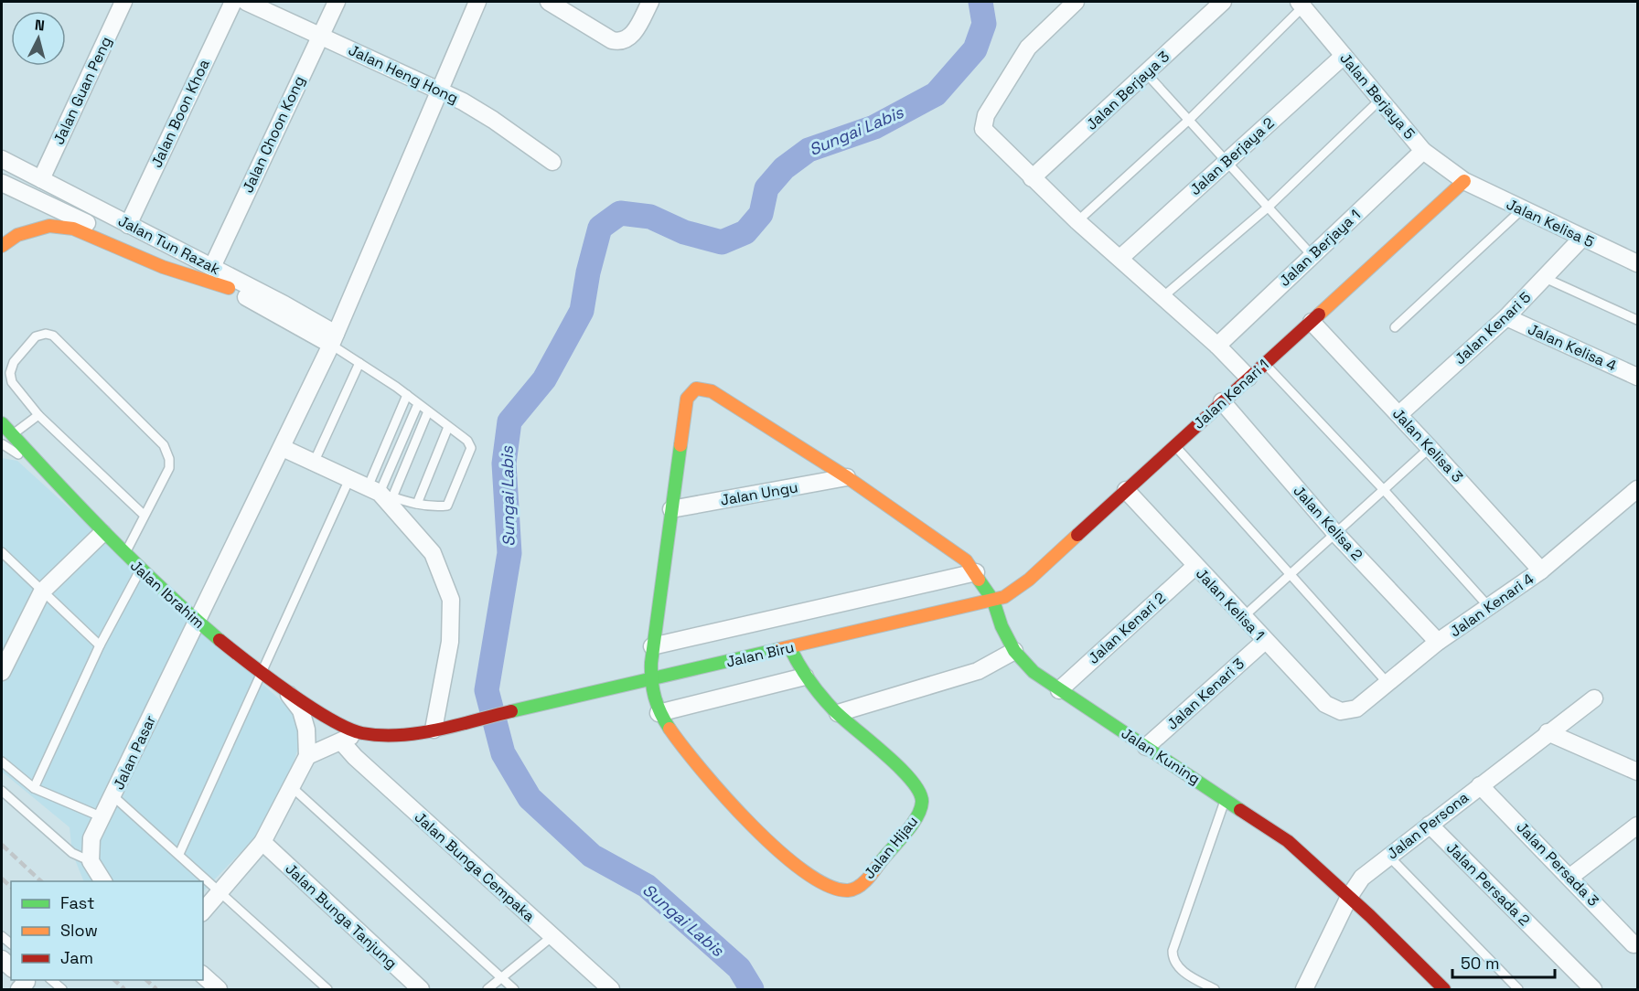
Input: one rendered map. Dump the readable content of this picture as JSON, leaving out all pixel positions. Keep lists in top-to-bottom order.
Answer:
{
  "streets": {
    "main road": [
      "Jalan Kenari 1",
      "Jalan Ibrahim",
      "Jalan Biru",
      "Jalan Kuning",
      "Jalan Hijau"
    ],
    "street": [
      "Jalan Heng Hong",
      "Jalan Guan Peng",
      "Jalan Berjaya 3",
      "Jalan Berjaya 5",
      "Jalan Boon Khoa",
      "Jalan Choon Kong",
      "Jalan Berjaya 2",
      "Jalan Kelisa 5",
      "Jalan Tun Razak",
      "Jalan Berjaya 1",
      "Jalan Kenari 5",
      "Jalan Kelisa 4",
      "Jalan Kelisa 3",
      "Jalan Ungu",
      "Jalan Kelisa 2",
      "Jalan Kelisa 1",
      "Jalan Kenari 4",
      "Jalan Kenari 2",
      "Jalan Kenari 3",
      "Jalan Pasar",
      "Jalan Persona",
      "Jalan Persada 3",
      "Jalan Bunga Cempaka",
      "Jalan Persada 2",
      "Jalan Bunga Tanjung"
    ]
  },
  "crossings": [
    ["Jalan Heng Hong", "Jalan Choon Kong"],
    ["Jalan Heng Hong", "Jalan Pasar"],
    ["Jalan Guan Peng", "Jalan Tun Razak"],
    ["Jalan Berjaya 5", "Jalan Berjaya 2"],
    ["Jalan Berjaya 5", "Jalan Kelisa 5"],
    ["Jalan Berjaya 5", "Jalan Berjaya 1"],
    ["Jalan Berjaya 5", "Jalan Kenari 1"],
    ["Jalan Boon Khoa", "Jalan Tun Razak"],
    ["Jalan Choon Kong", "Jalan Tun Razak"],
    ["Jalan Kelisa 5", "Jalan Kenari 5"],
    ["Jalan Kelisa 5", "Jalan Kenari 1"],
    ["Jalan Tun Razak", "Jalan Pasar"],
    ["Jalan Kenari 5", "Jalan Kelisa 4"],
    ["Jalan Kenari 5", "Jalan Kelisa 3"],
    ["Jalan Kenari 1", "Jalan Kelisa 3"],
    ["Jalan Kenari 1", "Jalan Kelisa 2"],
    ["Jalan Kenari 1", "Jalan Kelisa 1"],
    ["Jalan Kenari 1", "Jalan Biru"],
    ["Jalan Kenari 1", "Jalan Kuning"],
    ["Jalan Kelisa 3", "Jalan Kenari 4"],
    ["Jalan Ungu", "Jalan Kuning"],
    ["Jalan Ungu", "Jalan Hijau"],
    ["Jalan Kelisa 2", "Jalan Kenari 4"],
    ["Jalan Ibrahim", "Jalan Pasar"],
    ["Jalan Kelisa 1", "Jalan Kenari 4"],
    ["Jalan Kelisa 1", "Jalan Kenari 2"],
    ["Jalan Kelisa 1", "Jalan Kenari 3"],
    ["Jalan Kenari 2", "Jalan Kuning"],
    ["Jalan Biru", "Jalan Kuning"],
    ["Jalan Biru", "Jalan Hijau"],
    ["Jalan Kenari 3", "Jalan Kuning"],
    ["Jalan Kuning", "Jalan Persona"],
    ["Jalan Kuning", "Jalan Hijau"],
    ["Jalan Persona", "Jalan Persada 3"],
    ["Jalan Persona", "Jalan Persada 2"]
  ],
  "water": ["Sungai Labis"],
  "legend": ["Fast", "Slow", "Jam"],
  "scale_bar": "50 m",
  "north": "top"
}
